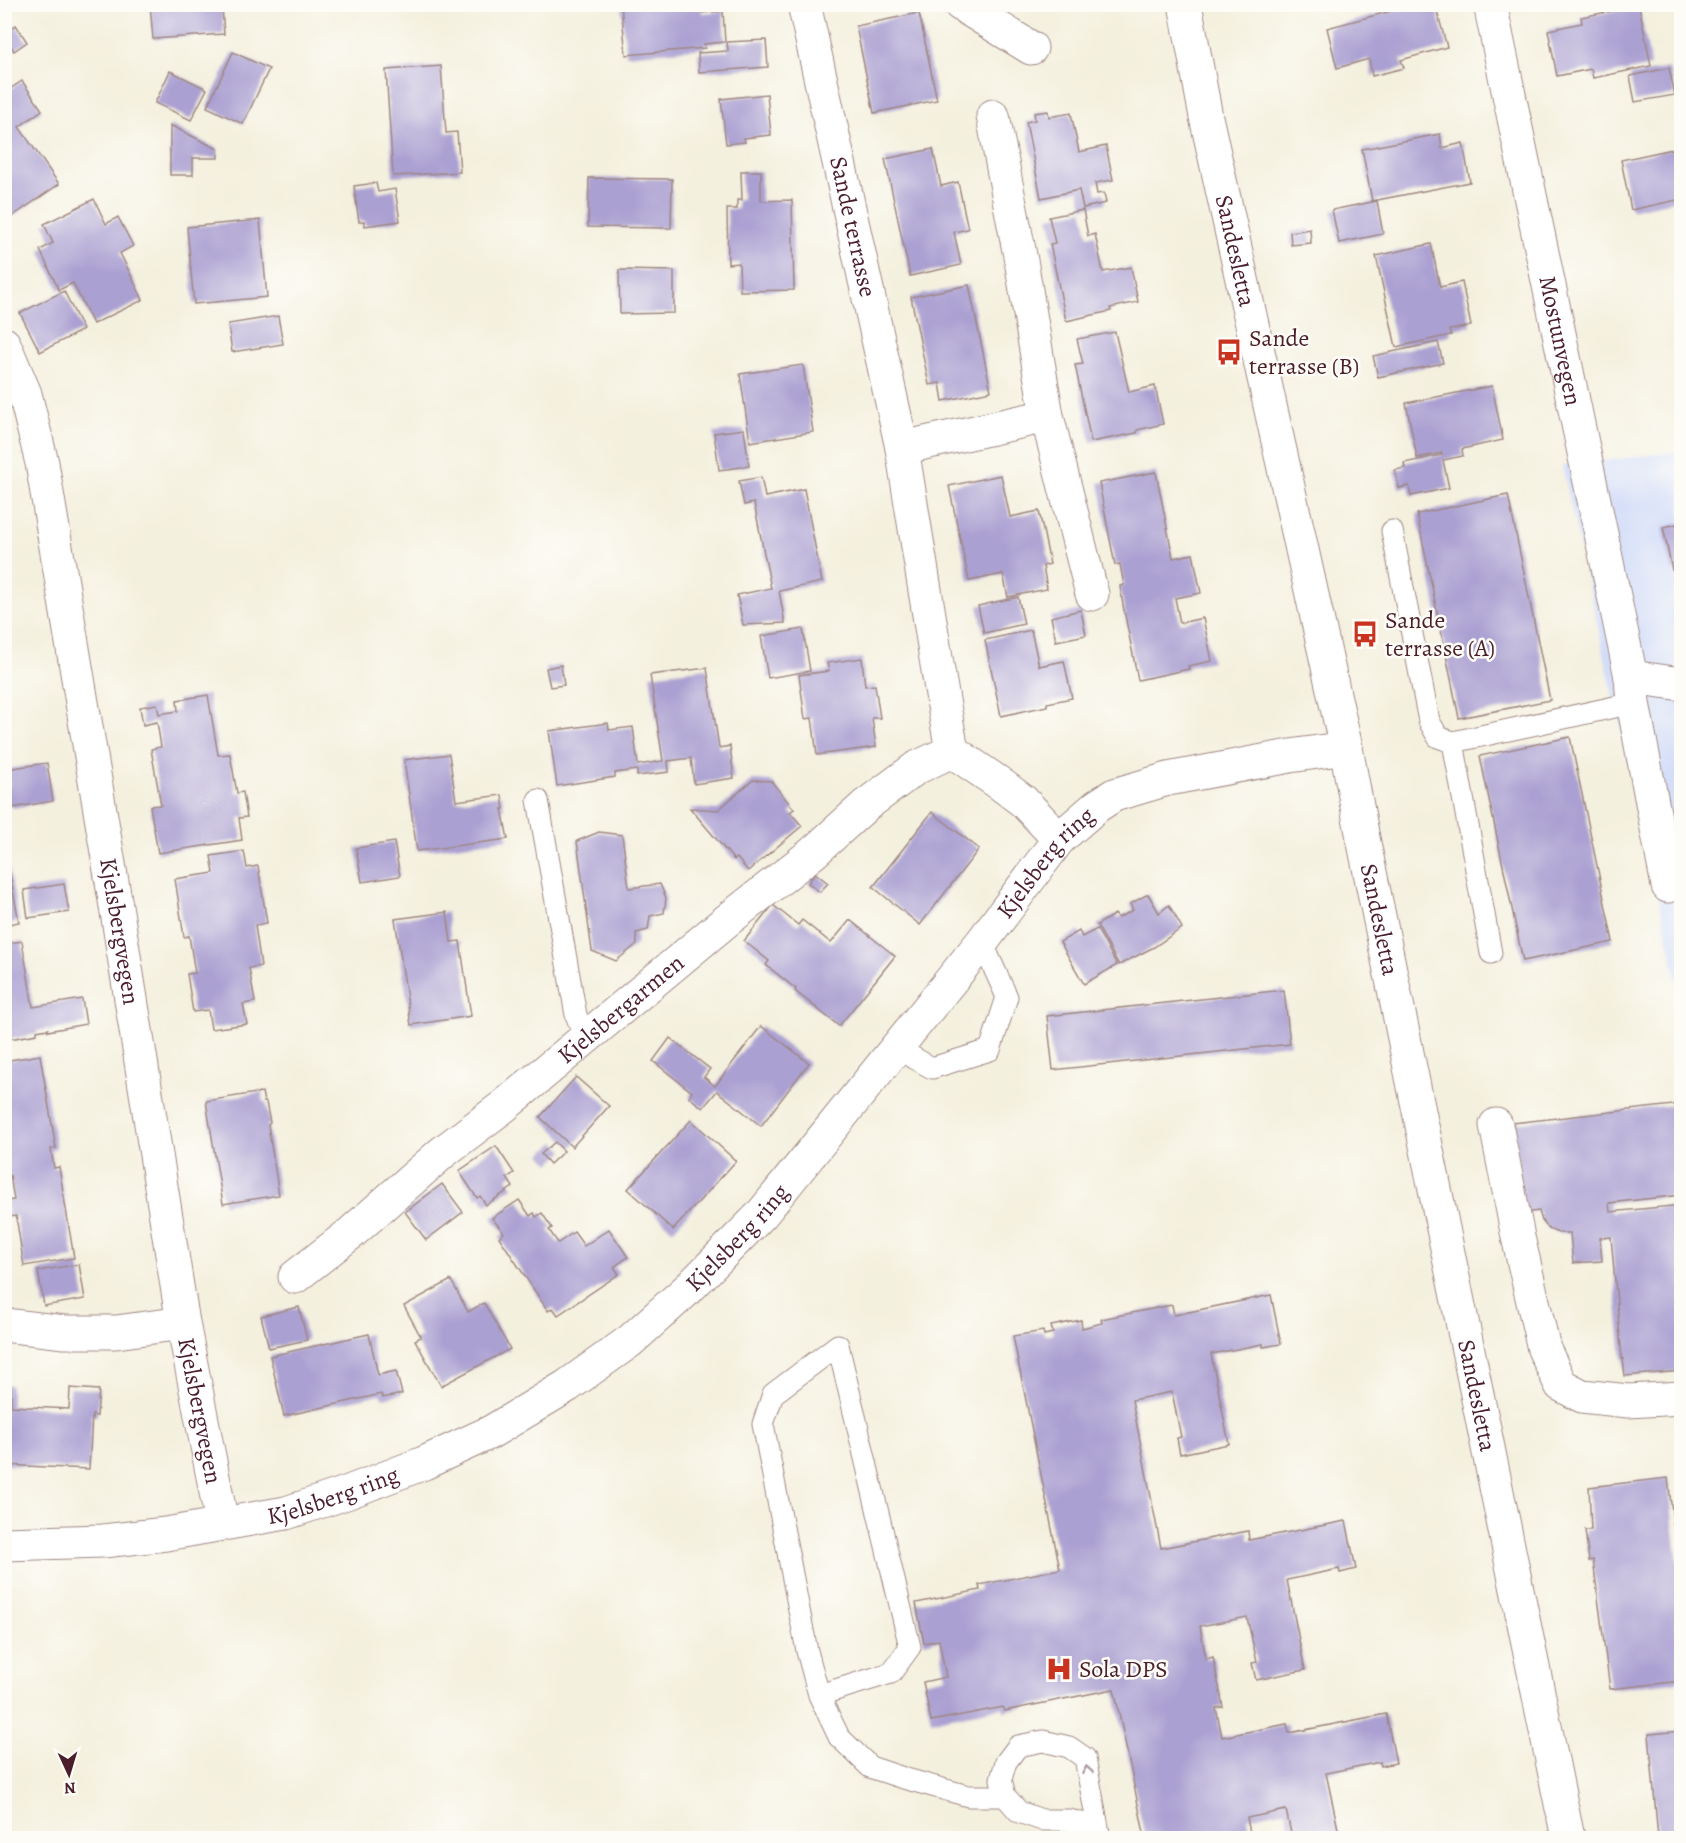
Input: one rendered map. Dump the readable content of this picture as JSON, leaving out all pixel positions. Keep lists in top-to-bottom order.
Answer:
{
  "streets": {
    "street": [
      "Sande terrasse",
      "Sandesletta",
      "Mostunvegen",
      "Kjelsberg ring",
      "Kjelsbergvegen",
      "Kjelsbergarmen"
    ]
  },
  "crossings": [
    ["Sande terrasse", "Kjelsbergarmen"],
    ["Sandesletta", "Kjelsberg ring"],
    ["Kjelsberg ring", "Kjelsbergvegen"]
  ],
  "places": {
    "bus stop": ["Sande terrasse (B)", "Sande terrasse (A)"],
    "hospital": ["Sola DPS"]
  },
  "north": "bottom"
}
